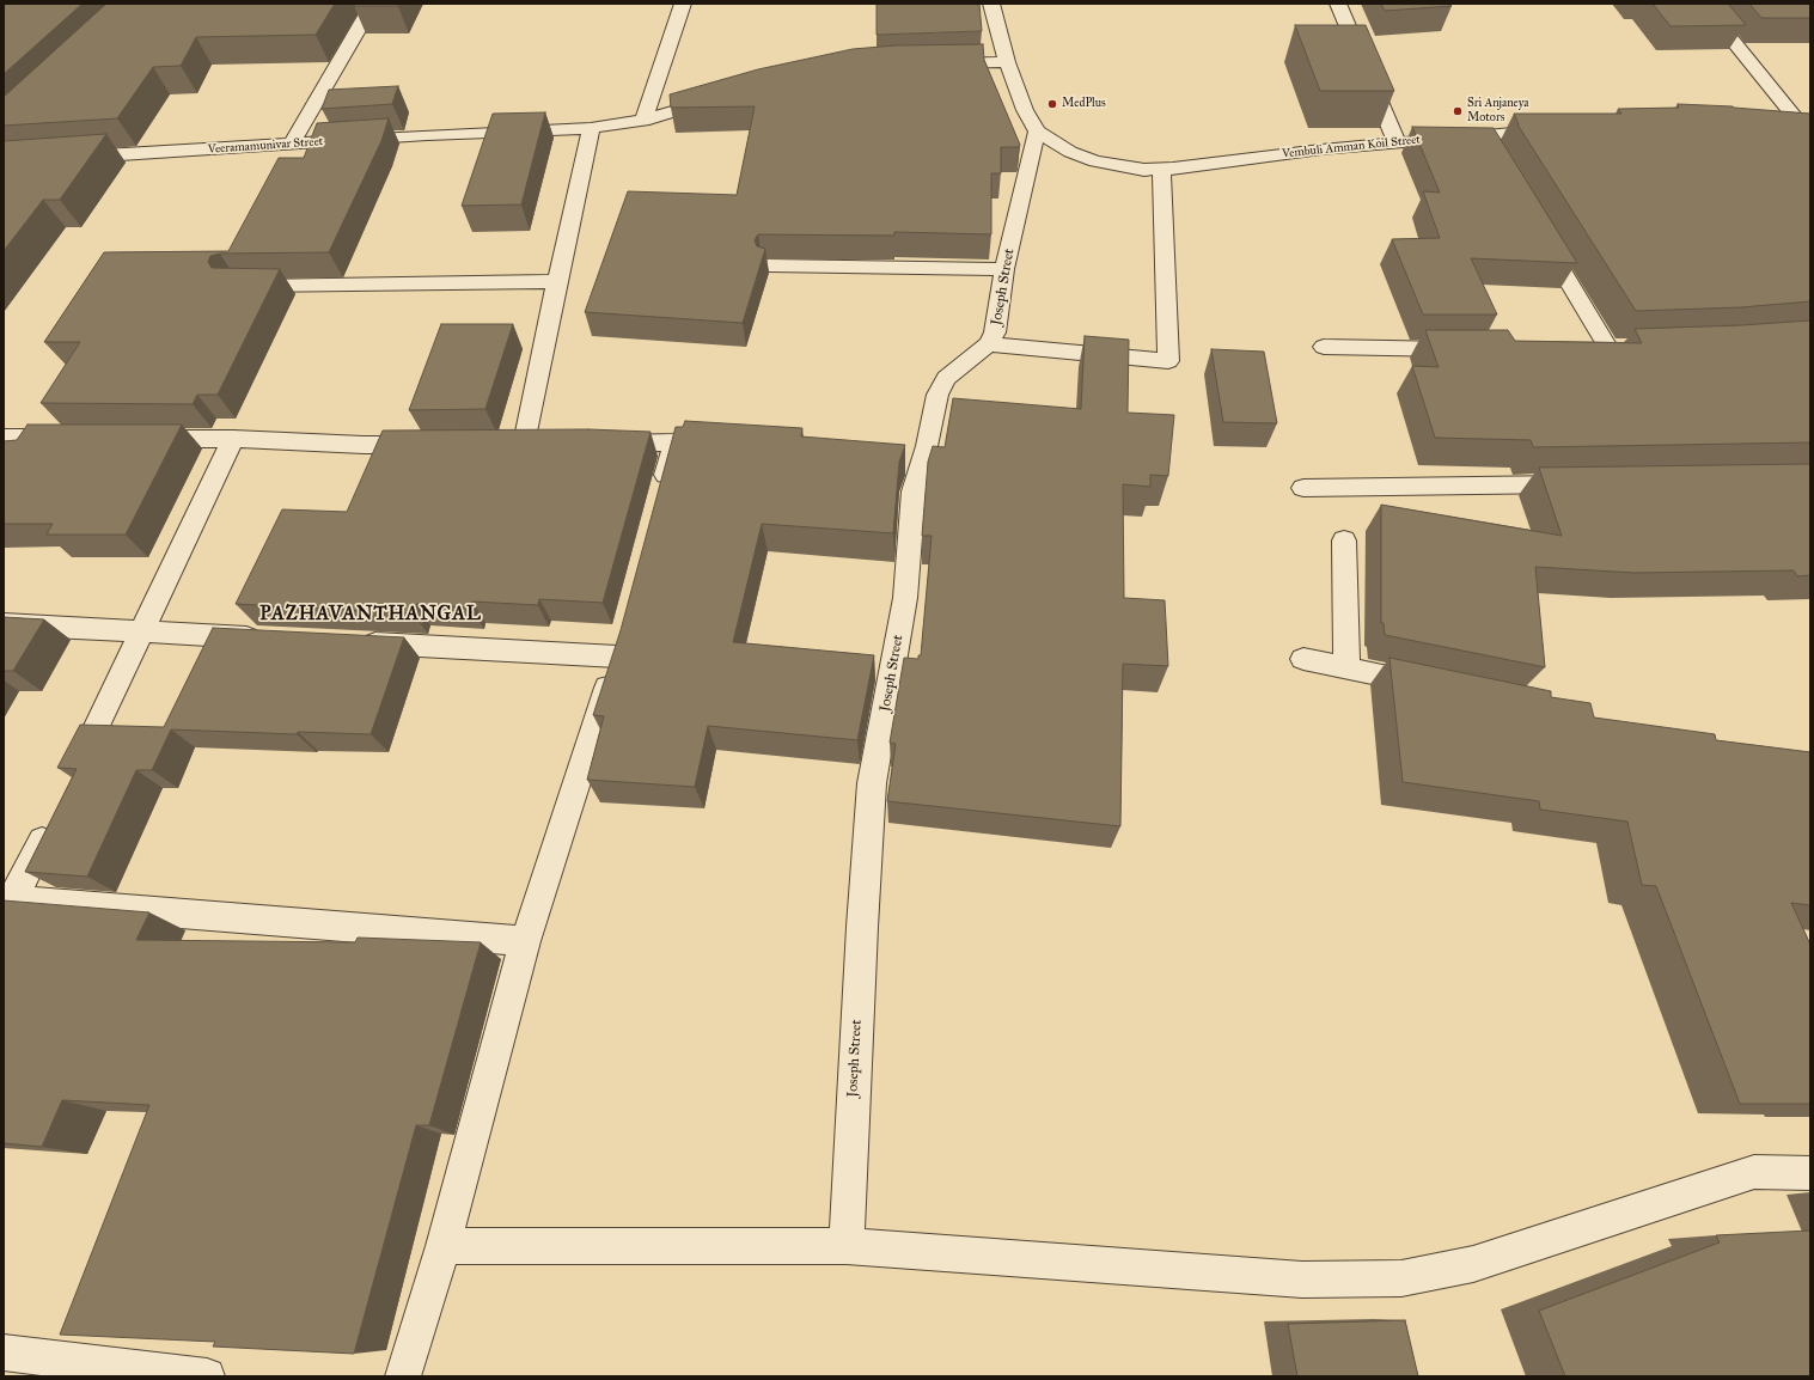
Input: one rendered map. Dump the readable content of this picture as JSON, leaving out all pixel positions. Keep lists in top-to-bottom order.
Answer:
{
  "streets": {
    "street": ["Veeramamunivar Street", "Vembuli Amman Koil Street", "Joseph Street"]
  },
  "crossings": [
    ["Vembuli Amman Koil Street", "Joseph Street"]
  ],
  "districts": ["PAZHAVANTHANGAL"],
  "places": ["MedPlus", "Sri Anjaneya Motors"]
}
